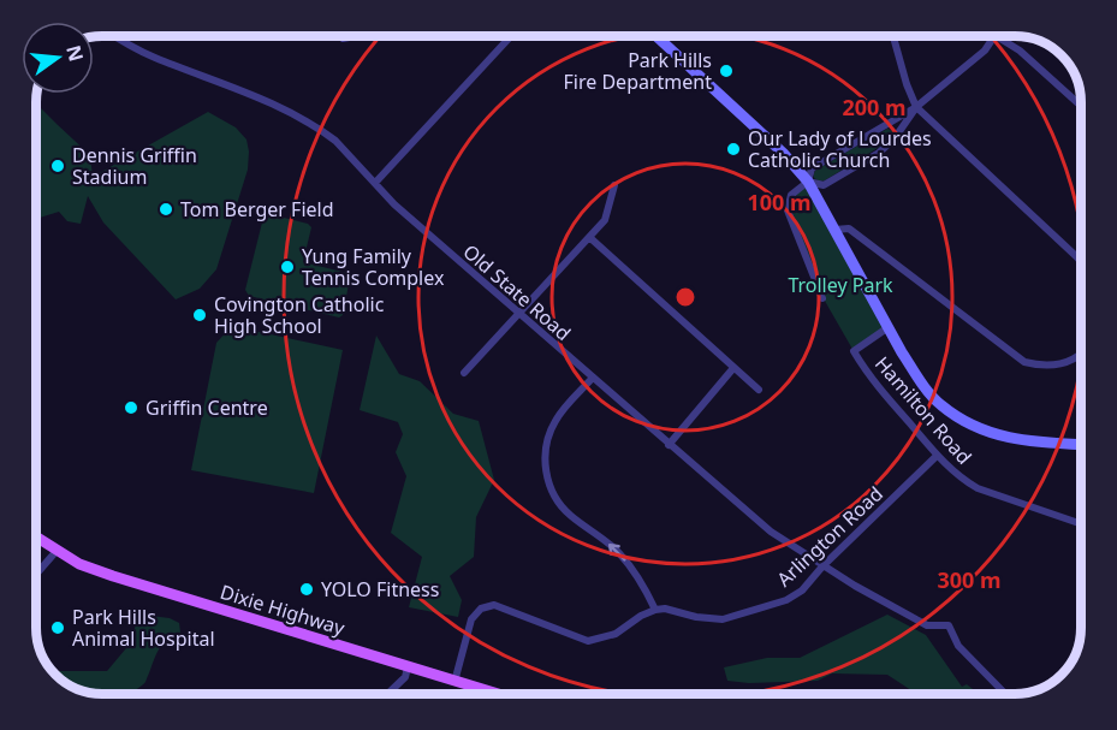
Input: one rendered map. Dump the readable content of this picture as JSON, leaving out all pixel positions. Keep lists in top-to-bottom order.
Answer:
{
  "streets": {
    "main road": ["Dixie Highway"],
    "street": ["Old State Road", "Hamilton Road", "Arlington Road"]
  },
  "crossings": [
    ["Old State Road", "Arlington Road"],
    ["Hamilton Road", "Arlington Road"]
  ],
  "parks": ["Trolley Park"],
  "places": [
    "Park Hills Fire Department",
    "Our Lady of Lourdes Catholic Church",
    "Dennis Griffin Stadium",
    "Tom Berger Field",
    "Yung Family Tennis Complex",
    "Covington Catholic High School",
    "Griffin Centre",
    "YOLO Fitness",
    "Park Hills Animal Hospital"
  ],
  "north": "right",
  "rings": ["200 m", "100 m", "300 m"]
}
